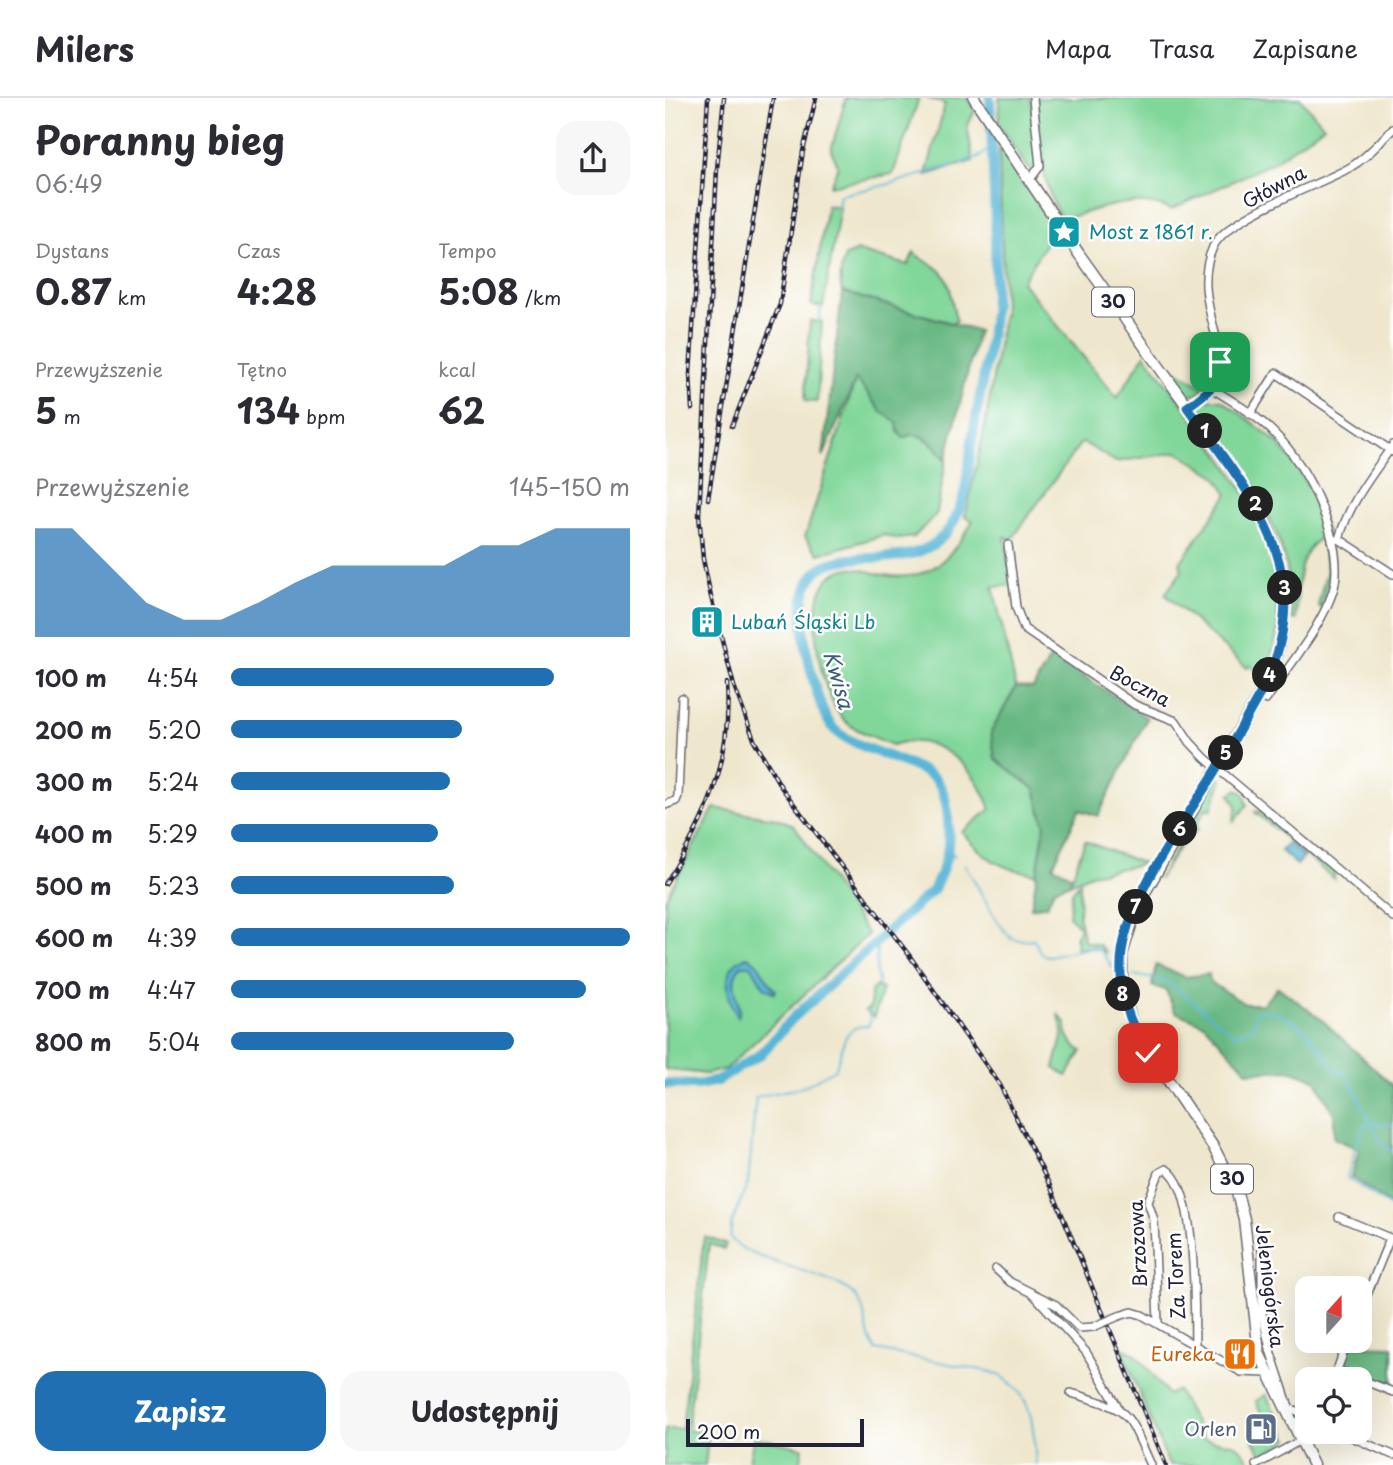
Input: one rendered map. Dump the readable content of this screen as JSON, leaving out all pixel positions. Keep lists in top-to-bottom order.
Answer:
{
  "streets": {
    "main road": ["30", "Jeleniogórska"],
    "street": [
      "Główna",
      "Boczna",
      "Brzozowa",
      "Za Torem"
    ]
  },
  "crossings": [
    ["30", "Jeleniogórska"],
    ["Boczna", "Jeleniogórska"],
    ["Brzozowa", "Za Torem"]
  ],
  "water": ["Kwisa"],
  "places": {
    "place": ["Most z 1861 r."],
    "building": ["Lubań Śląski Lb"],
    "restaurant": ["Eureka"],
    "fuel station": ["Orlen"]
  },
  "scale_bar": "200 m",
  "north": "top",
  "page": {
    "header": "Milers",
    "nav": ["Mapa", "Trasa", "Zapisane"],
    "heading": ["Poranny bieg", "06:49"],
    "stats": [
      ["Dystans", "0.87 km"],
      ["Czas", "4:28"],
      ["Tempo", "5:08 /km"],
      ["Przewyższenie", "5 m"],
      ["Tętno", "134 bpm"],
      ["kcal", "62"]
    ],
    "pins": [
      "1",
      "2",
      "3",
      "4",
      "5",
      "6",
      "7",
      "8"
    ],
    "chart": ["Przewyższenie", "145–150 m"],
    "list": [
      {
        "name": "100 m",
        "note": "4:54"
      },
      {
        "name": "200 m",
        "note": "5:20"
      },
      {
        "name": "300 m",
        "note": "5:24"
      },
      {
        "name": "400 m",
        "note": "5:29"
      },
      {
        "name": "500 m",
        "note": "5:23"
      },
      {
        "name": "600 m",
        "note": "4:39"
      },
      {
        "name": "700 m",
        "note": "4:47"
      },
      {
        "name": "800 m",
        "note": "5:04"
      }
    ],
    "buttons": ["Zapisz", "Udostępnij"],
    "scale": "200 m"
  }
}
